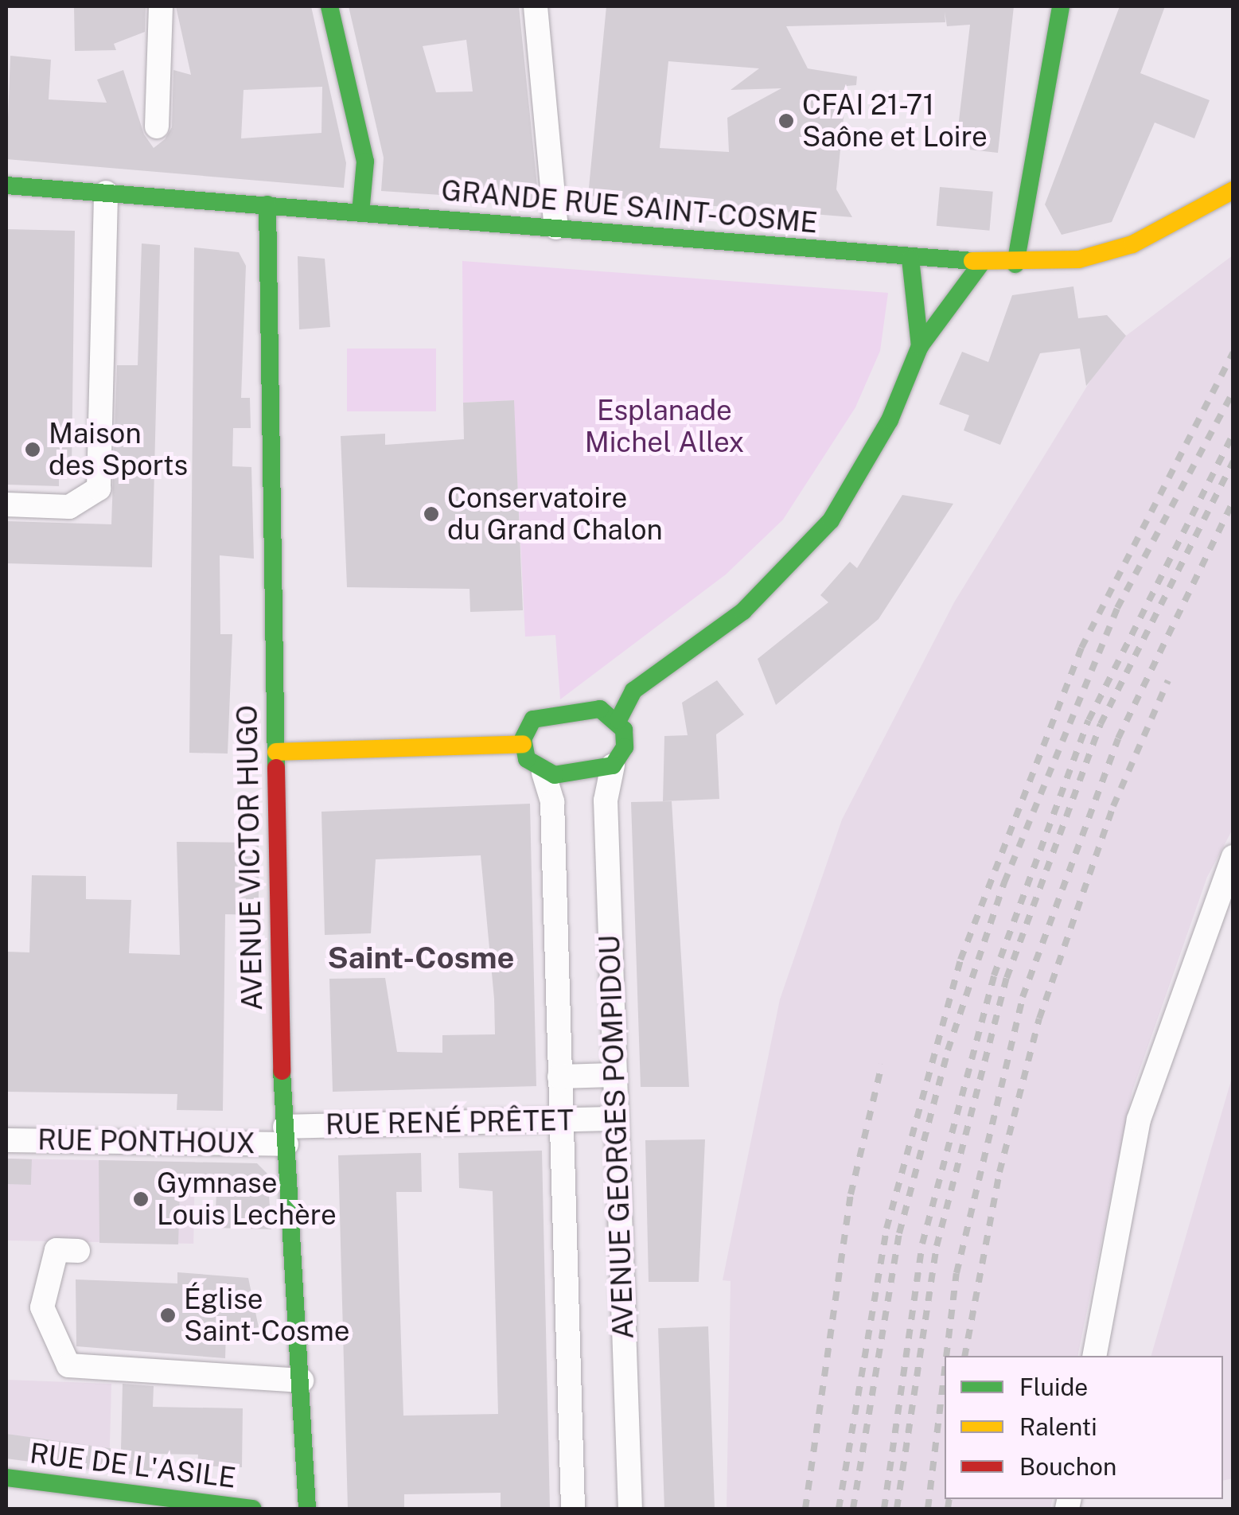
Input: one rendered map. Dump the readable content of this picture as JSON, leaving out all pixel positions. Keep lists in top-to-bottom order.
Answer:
{
  "streets": {
    "street": [
      "GRANDE RUE SAINT-COSME",
      "AVENUE VICTOR HUGO",
      "RUE RENÉ PRÊTET",
      "AVENUE GEORGES POMPIDOU",
      "RUE PONTHOUX",
      "RUE DE L'ASILE"
    ]
  },
  "crossings": [
    ["GRANDE RUE SAINT-COSME", "AVENUE VICTOR HUGO"],
    ["AVENUE VICTOR HUGO", "RUE RENÉ PRÊTET"],
    ["AVENUE VICTOR HUGO", "RUE PONTHOUX"],
    ["RUE RENÉ PRÊTET", "AVENUE GEORGES POMPIDOU"],
    ["RUE RENÉ PRÊTET", "RUE PONTHOUX"]
  ],
  "districts": ["Saint-Cosme"],
  "parks": ["Esplanade Michel Allex"],
  "places": [
    "CFAI 21-71 Saône et Loire",
    "Maison des Sports",
    "Conservatoire du Grand Chalon",
    "Gymnase Louis Lechère",
    "Église Saint-Cosme"
  ],
  "legend": ["Fluide", "Ralenti", "Bouchon"]
}
